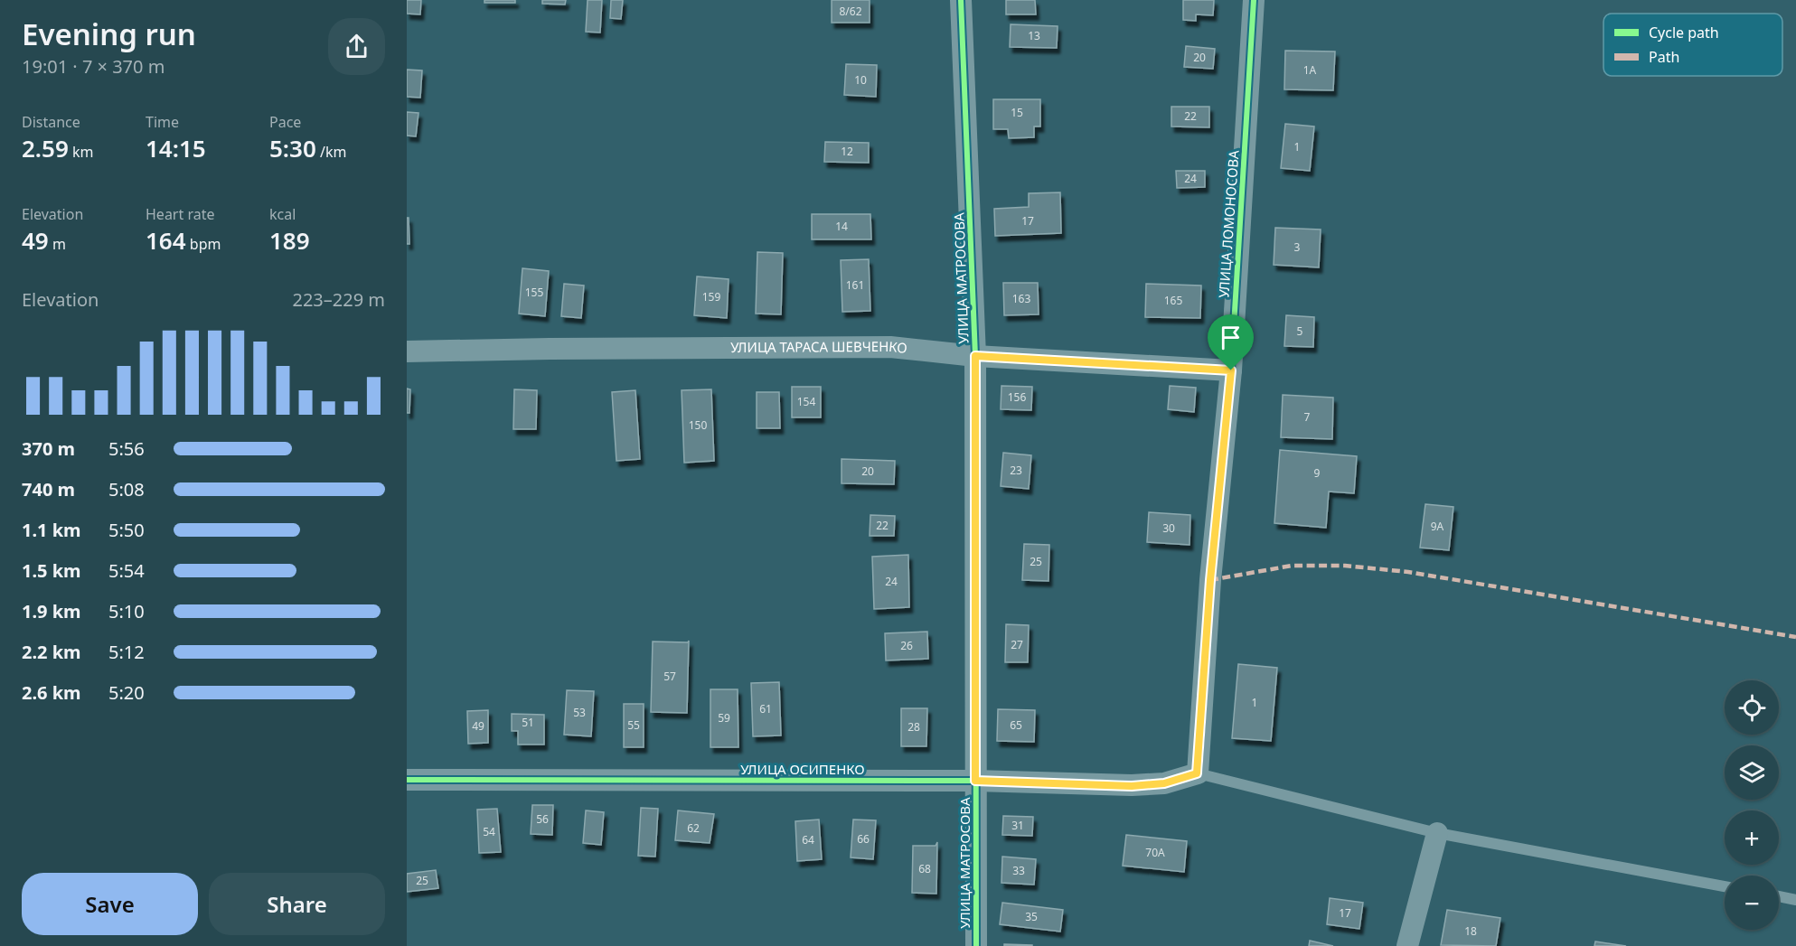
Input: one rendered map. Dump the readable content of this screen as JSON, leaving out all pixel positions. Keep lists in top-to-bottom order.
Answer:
{
  "streets": {
    "street": [
      "УЛИЦА ЛОМОНОСОВА",
      "УЛИЦА МАТРОСОВА",
      "УЛИЦА ТАРАСА ШЕВЧЕНКО",
      "УЛИЦА ОСИПЕНКО"
    ]
  },
  "crossings": [
    ["УЛИЦА ЛОМОНОСОВА", "УЛИЦА ТАРАСА ШЕВЧЕНКО"],
    ["УЛИЦА ЛОМОНОСОВА", "УЛИЦА ОСИПЕНКО"],
    ["УЛИЦА МАТРОСОВА", "УЛИЦА ТАРАСА ШЕВЧЕНКО"],
    ["УЛИЦА МАТРОСОВА", "УЛИЦА ОСИПЕНКО"]
  ],
  "house_numbers": [
    "8/62",
    "13",
    "20",
    "1А",
    "10",
    "15",
    "22",
    "1",
    "12",
    "24",
    "17",
    "14",
    "3",
    "161",
    "155",
    "159",
    "163",
    "165",
    "5",
    "156",
    "154",
    "7",
    "150",
    "23",
    "20",
    "9",
    "22",
    "9А",
    "30",
    "25",
    "24",
    "27",
    "26",
    "57",
    "1",
    "61",
    "53",
    "59",
    "51",
    "55",
    "65",
    "49",
    "28",
    "56",
    "31",
    "62",
    "54",
    "66",
    "64",
    "70А",
    "68",
    "33",
    "25",
    "17",
    "35",
    "18"
  ],
  "legend": ["Cycle path", "Path"],
  "page": {
    "heading": ["Evening run", "19:01 · 7 × 370 m"],
    "stats": [
      ["Distance", "2.59 km"],
      ["Time", "14:15"],
      ["Pace", "5:30 /km"],
      ["Elevation", "49 m"],
      ["Heart rate", "164 bpm"],
      ["kcal", "189"]
    ],
    "chart": ["Elevation", "223–229 m"],
    "list": [
      {
        "name": "370 m",
        "note": "5:56"
      },
      {
        "name": "740 m",
        "note": "5:08"
      },
      {
        "name": "1.1 km",
        "note": "5:50"
      },
      {
        "name": "1.5 km",
        "note": "5:54"
      },
      {
        "name": "1.9 km",
        "note": "5:10"
      },
      {
        "name": "2.2 km",
        "note": "5:12"
      },
      {
        "name": "2.6 km",
        "note": "5:20"
      }
    ],
    "map_buttons": ["+", "−"],
    "buttons": ["Save", "Share"]
  }
}
